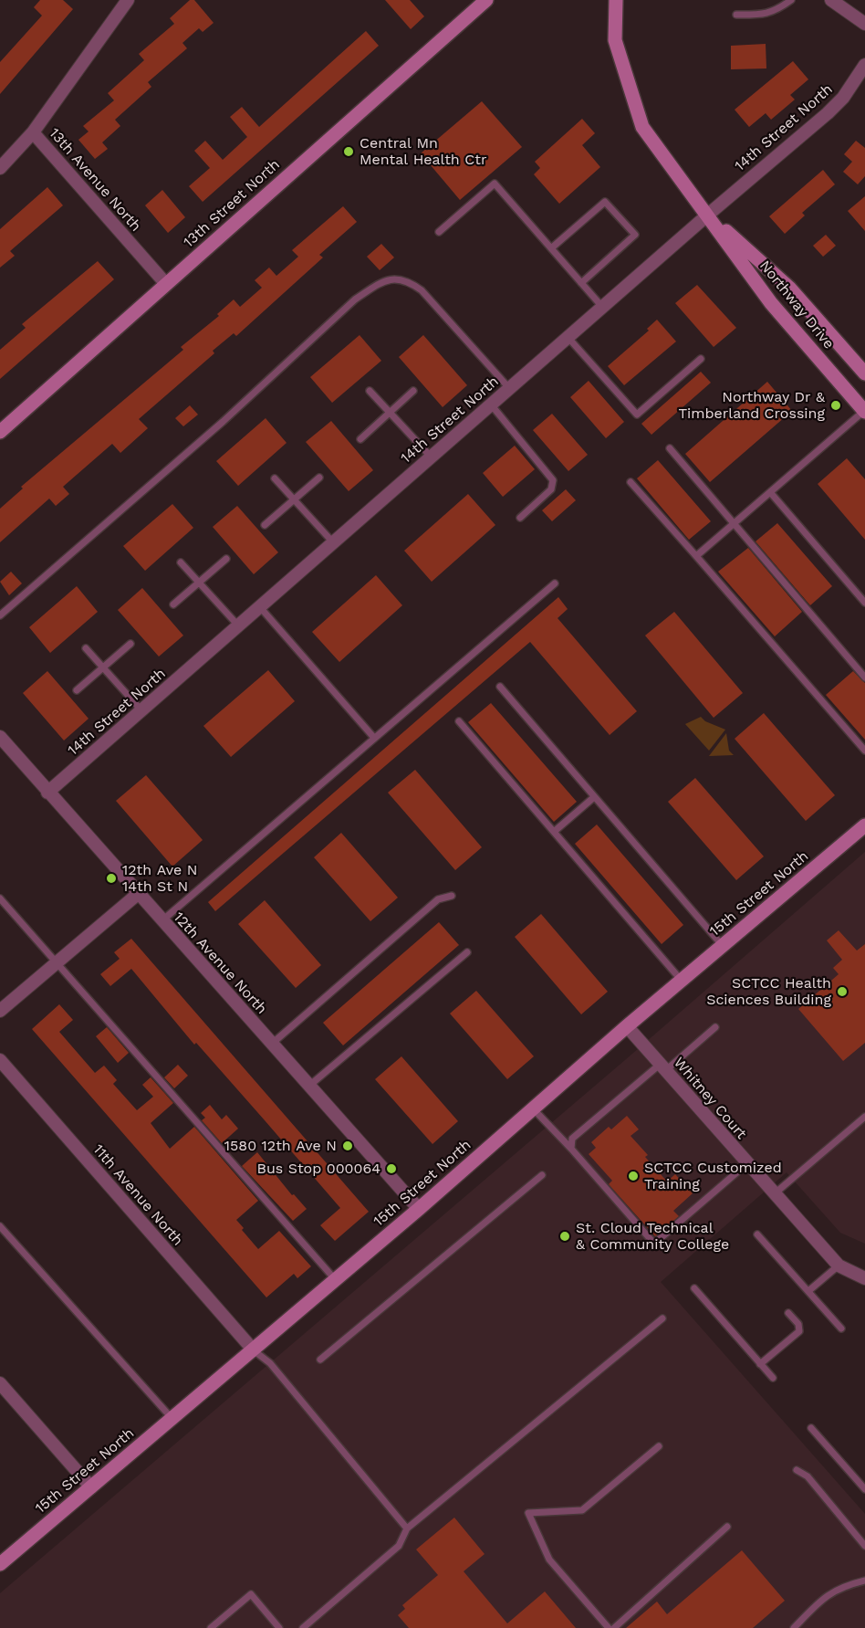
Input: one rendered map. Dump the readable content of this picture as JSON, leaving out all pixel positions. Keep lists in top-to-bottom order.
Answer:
{
  "streets": {
    "street": [
      "14th Street North",
      "13th Avenue North",
      "13th Street North",
      "Northway Drive",
      "15th Street North",
      "12th Avenue North",
      "Whitney Court",
      "11th Avenue North"
    ]
  },
  "crossings": [
    ["14th Street North", "Northway Drive"],
    ["14th Street North", "12th Avenue North"],
    ["13th Avenue North", "13th Street North"],
    ["15th Street North", "12th Avenue North"],
    ["15th Street North", "Whitney Court"],
    ["15th Street North", "11th Avenue North"]
  ],
  "places": [
    "Central Mn Mental Health Ctr",
    "Northway Dr & Timberland Crossing",
    "12th Ave N 14th St N",
    "SCTCC Health Sciences Building",
    "1580 12th Ave N",
    "Bus Stop 000064",
    "SCTCC Customized Training",
    "St. Cloud Technical & Community College"
  ]
}
